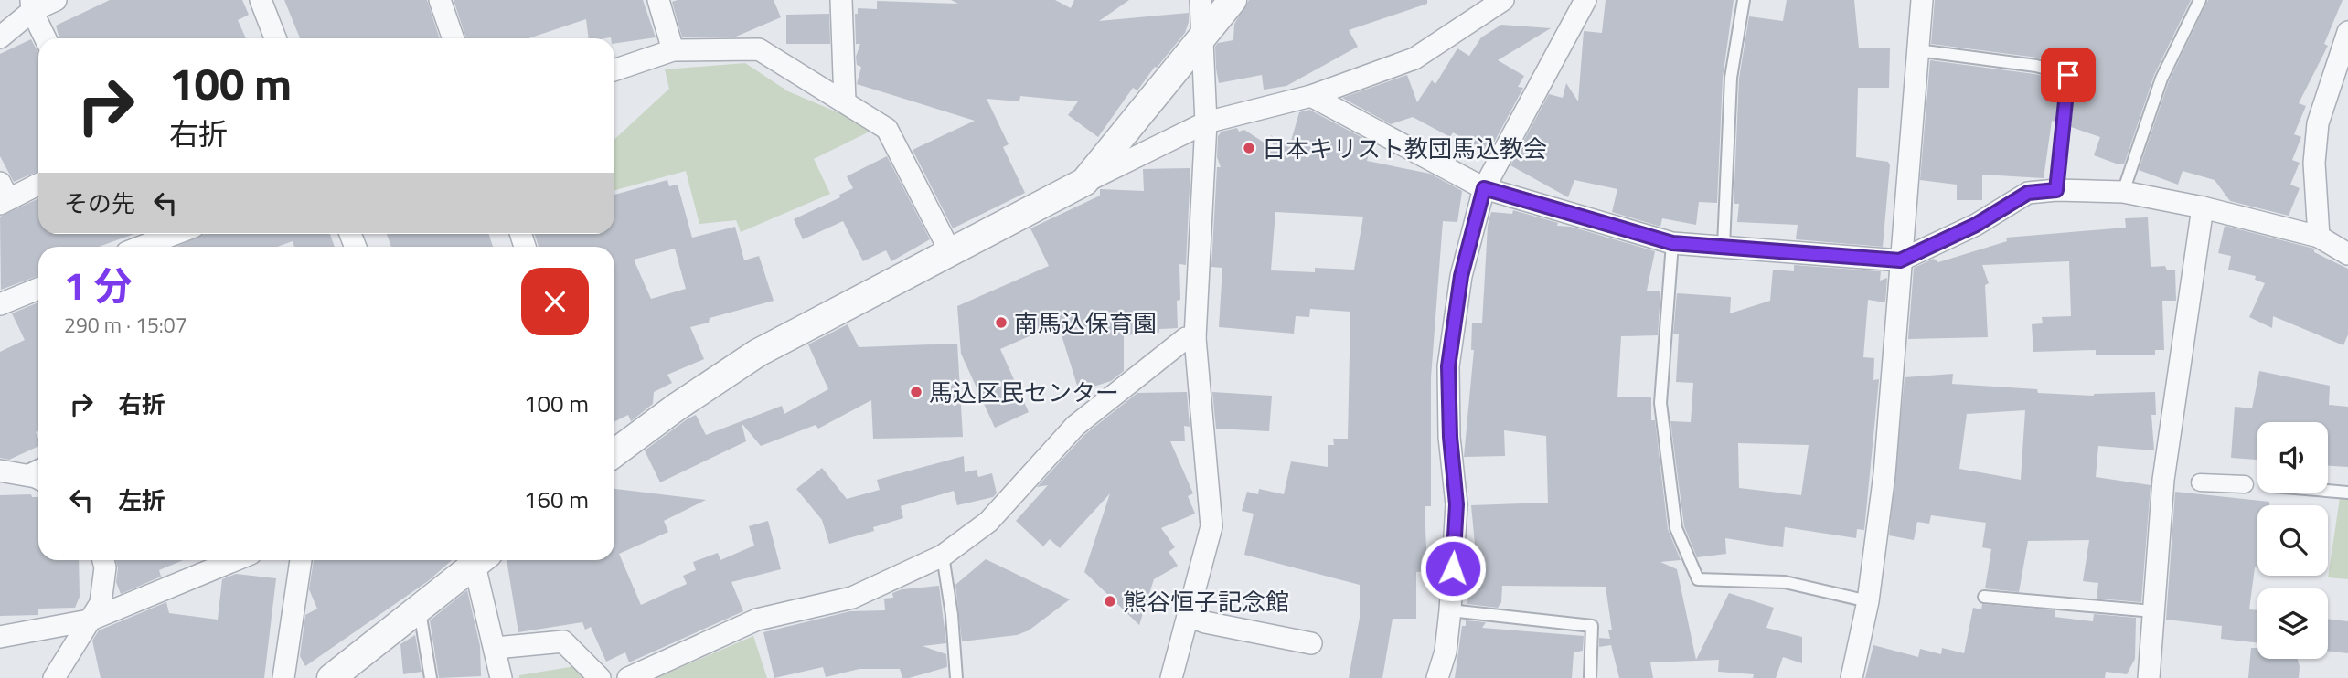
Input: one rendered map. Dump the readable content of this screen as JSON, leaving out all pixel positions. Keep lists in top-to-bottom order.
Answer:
{
  "places": [
    "日本キリスト教団馬込教会",
    "南馬込保育園",
    "馬込区民センター",
    "熊谷恒子記念館"
  ],
  "page": {
    "turn": ["100 m", "右折"],
    "then": "その先",
    "heading": ["1 分", "290 m · 15:07"],
    "list": [
      {
        "name": "右折",
        "value": "100 m"
      },
      {
        "name": "左折",
        "value": "160 m"
      }
    ]
  }
}
